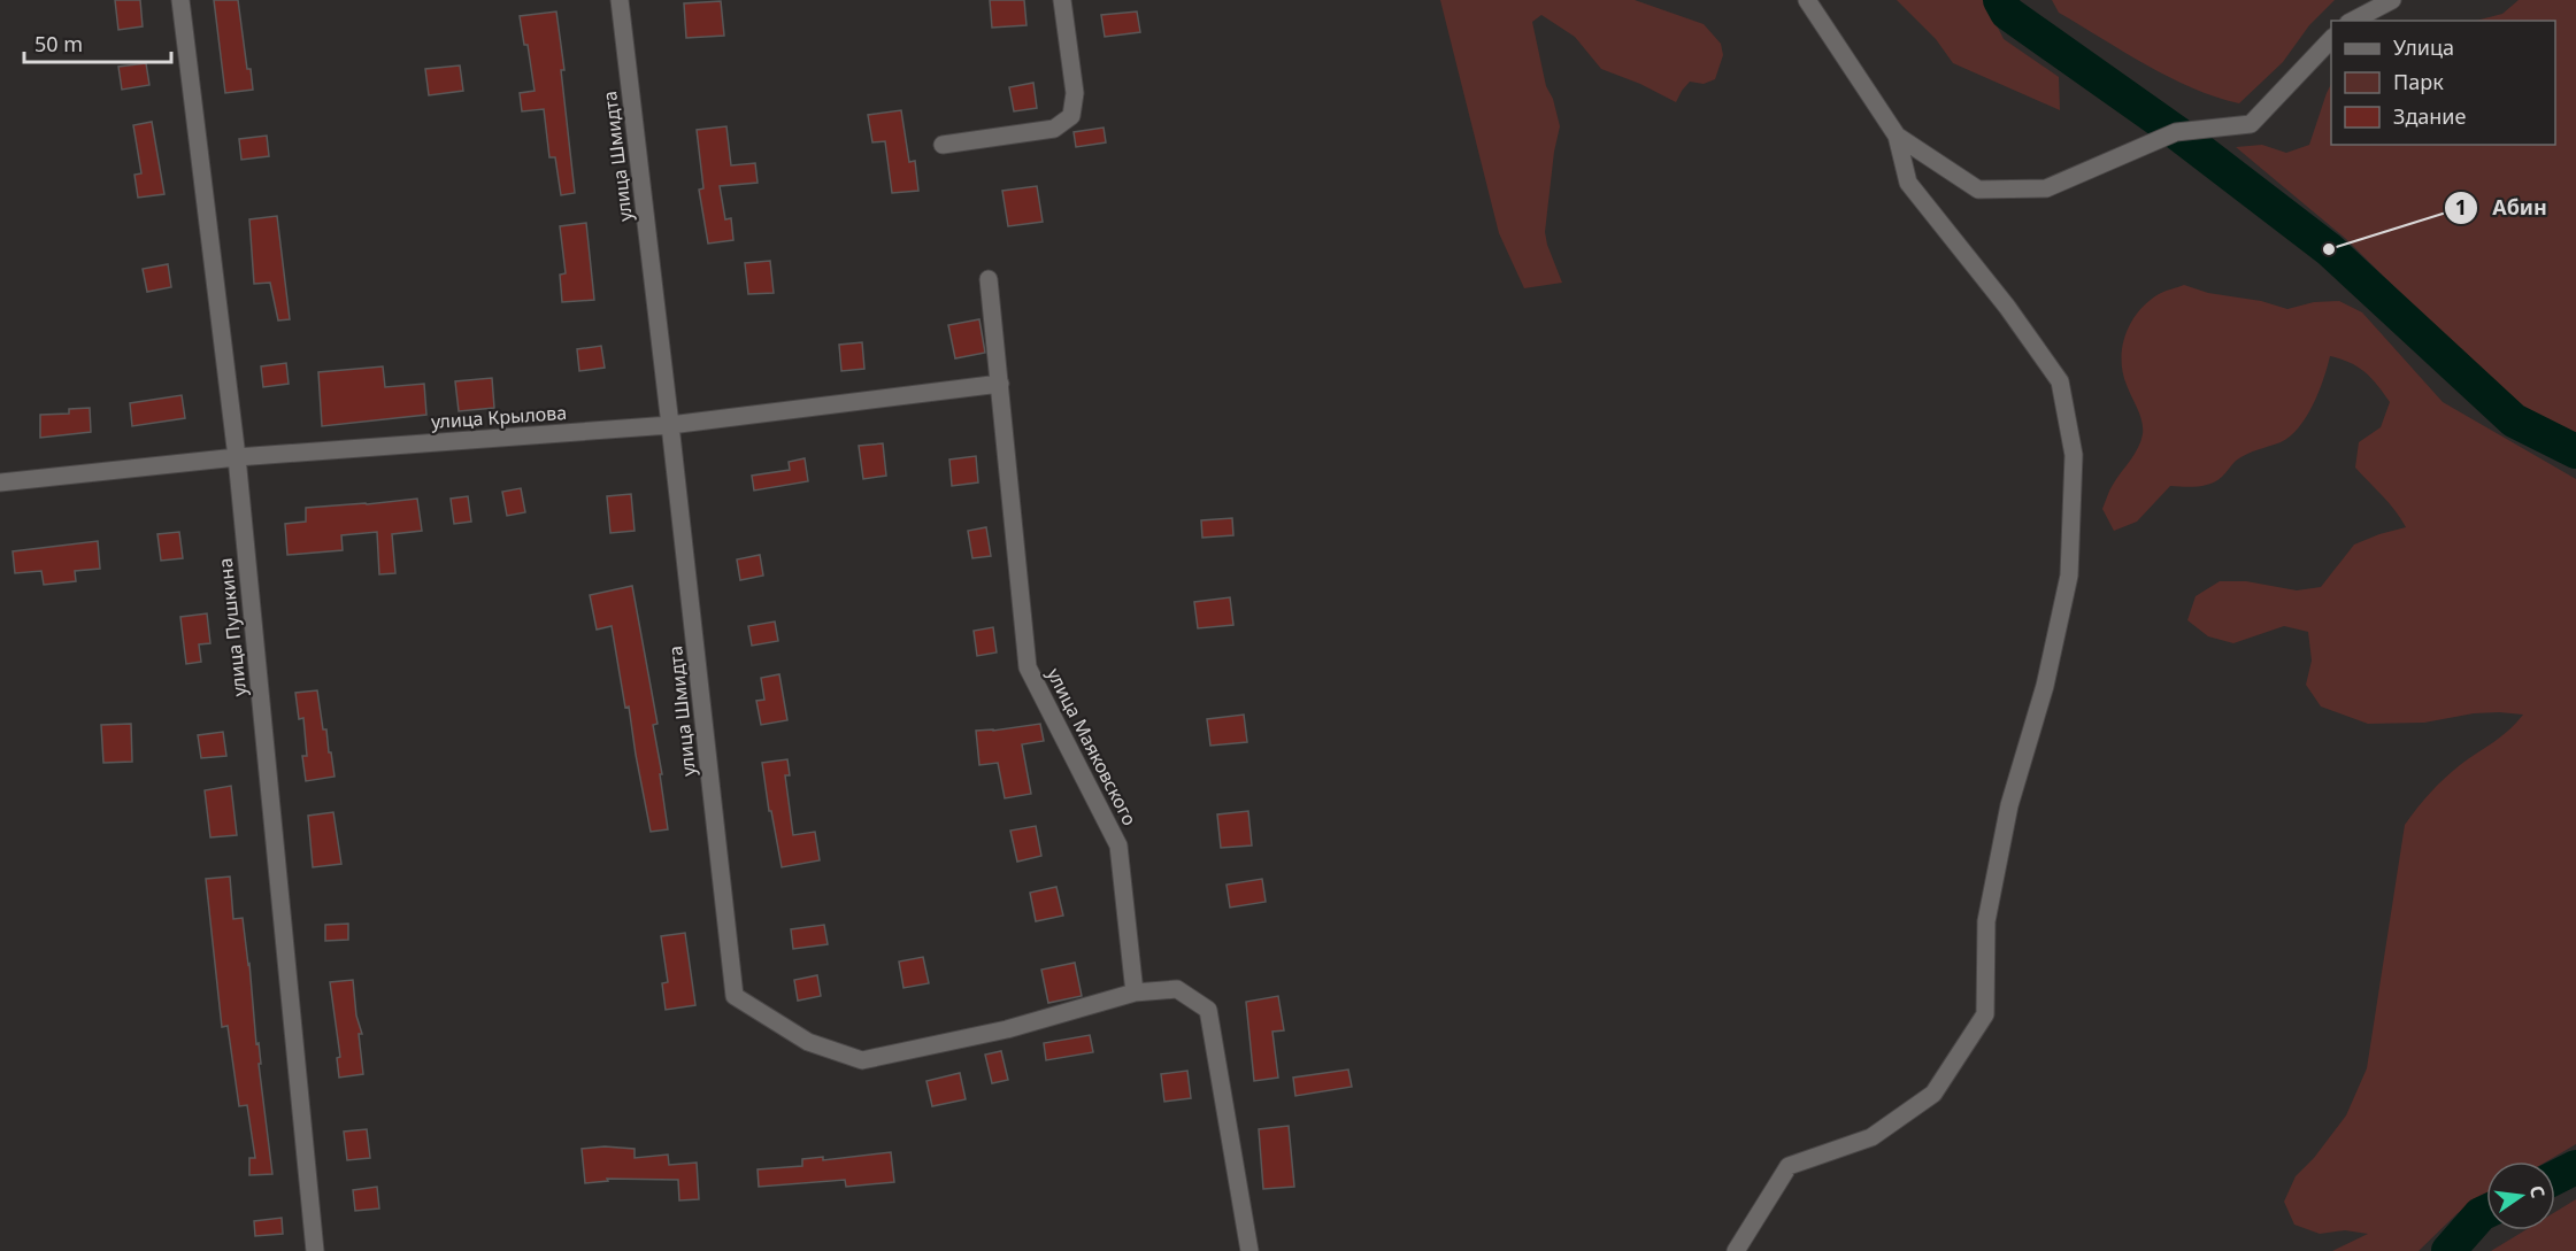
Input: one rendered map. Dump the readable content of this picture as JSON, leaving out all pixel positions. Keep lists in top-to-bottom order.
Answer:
{
  "streets": {
    "street": [
      "улица Шмидта",
      "улица Крылова",
      "улица Пушкина",
      "улица Маяковского"
    ]
  },
  "crossings": [
    ["улица Шмидта", "улица Крылова"],
    ["улица Шмидта", "улица Маяковского"],
    ["улица Крылова", "улица Пушкина"],
    ["улица Крылова", "улица Маяковского"]
  ],
  "places": ["Абин"],
  "legend": ["Улица", "Парк", "Здание"],
  "scale_bar": "50 m",
  "north": "right"
}
